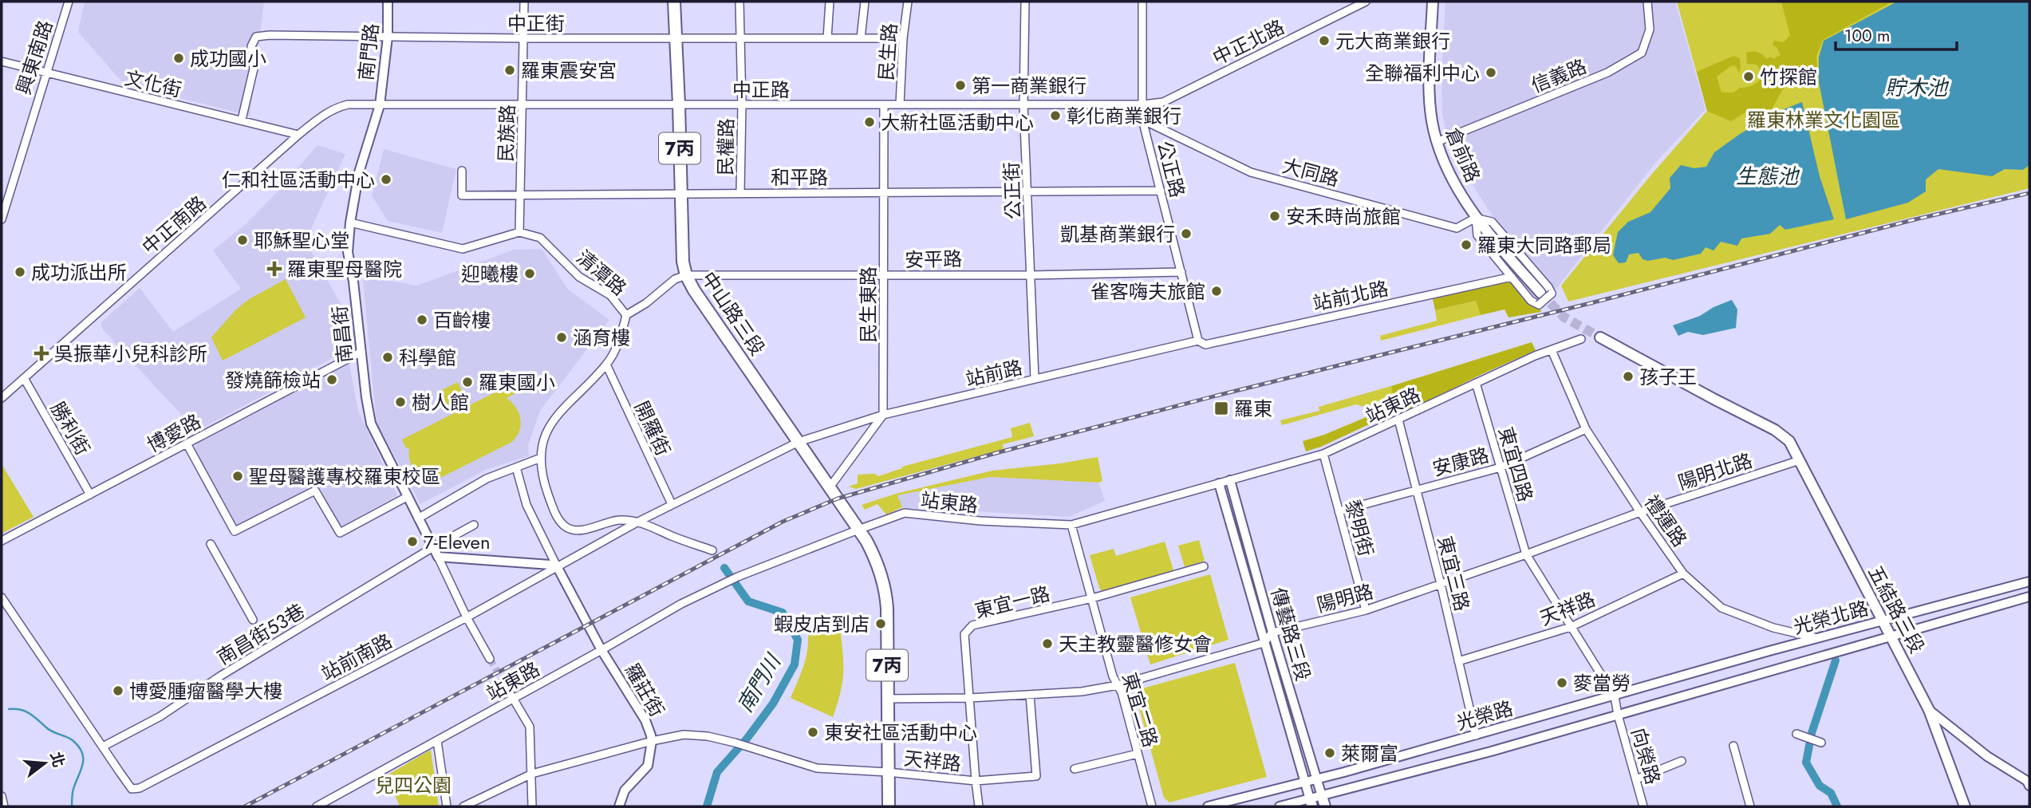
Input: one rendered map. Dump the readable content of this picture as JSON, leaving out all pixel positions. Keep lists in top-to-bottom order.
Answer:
{
  "streets": {
    "main road": [
      "7丙",
      "倉前路",
      "中山路三段",
      "五結路三段"
    ],
    "street": [
      "中正街",
      "中正北路",
      "南門路",
      "民生路",
      "興東南路",
      "信義路",
      "文化街",
      "中正路",
      "民族路",
      "民權路",
      "公正路",
      "大同路",
      "和平路",
      "公正街",
      "中正南路",
      "安平路",
      "清潭路",
      "站前北路",
      "民生東路",
      "南昌街",
      "站前路",
      "站東路",
      "勝利街",
      "開羅街",
      "博愛路",
      "安康路",
      "東宜四路",
      "陽明北路",
      "禮運路",
      "黎明街",
      "東宜三路",
      "陽明路",
      "東宜一路",
      "天祥路",
      "光榮北路",
      "南昌街53巷",
      "傳藝路三段",
      "站前南路",
      "羅莊街",
      "東宜二路",
      "光榮路",
      "向榮路"
    ]
  },
  "crossings": [
    ["中正街", "南門路"],
    ["中正街", "民生路"],
    ["中正街", "文化街"],
    ["中正街", "民族路"],
    ["中正街", "民權路"],
    ["中正街", "中山路三段"],
    ["中正北路", "中正路"],
    ["中正北路", "公正路"],
    ["南門路", "中正路"],
    ["南門路", "中正南路"],
    ["南門路", "南昌街"],
    ["民生路", "中正路"],
    ["興東南路", "文化街"],
    ["信義路", "倉前路"],
    ["文化街", "中正南路"],
    ["中正路", "民族路"],
    ["中正路", "民權路"],
    ["中正路", "公正路"],
    ["中正路", "公正街"],
    ["中正路", "中正南路"],
    ["中正路", "民生東路"],
    ["中正路", "中山路三段"],
    ["中正路", "南昌街"],
    ["民族路", "和平路"],
    ["民族路", "清潭路"],
    ["民權路", "和平路"],
    ["7丙", "中山路三段"],
    ["7丙", "站東路"],
    ["7丙", "天祥路"],
    ["倉前路", "大同路"],
    ["公正路", "大同路"],
    ["公正路", "和平路"],
    ["公正路", "安平路"],
    ["公正路", "站前北路"],
    ["公正路", "站前路"],
    ["和平路", "公正街"],
    ["和平路", "民生東路"],
    ["和平路", "中山路三段"],
    ["公正街", "安平路"],
    ["公正街", "站前路"],
    ["中正南路", "南昌街"],
    ["中正南路", "勝利街"],
    ["安平路", "民生東路"],
    ["安平路", "中山路三段"],
    ["清潭路", "開羅街"],
    ["清潭路", "站前南路"],
    ["站前北路", "站前路"],
    ["民生東路", "站前路"],
    ["中山路三段", "站前路"],
    ["中山路三段", "站前南路"],
    ["南昌街", "博愛路"],
    ["南昌街", "南昌街53巷"],
    ["站前路", "站前南路"],
    ["站東路", "東宜四路"],
    ["站東路", "禮運路"],
    ["站東路", "黎明街"],
    ["站東路", "東宜三路"],
    ["站東路", "傳藝路三段"],
    ["站東路", "羅莊街"],
    ["站東路", "東宜二路"],
    ["勝利街", "博愛路"],
    ["開羅街", "站前南路"],
    ["安康路", "東宜四路"],
    ["安康路", "禮運路"],
    ["安康路", "黎明街"],
    ["安康路", "東宜三路"],
    ["東宜四路", "陽明路"],
    ["東宜四路", "天祥路"],
    ["東宜四路", "光榮路"],
    ["東宜四路", "向榮路"],
    ["陽明北路", "禮運路"],
    ["陽明北路", "陽明路"],
    ["陽明北路", "五結路三段"],
    ["禮運路", "陽明路"],
    ["禮運路", "天祥路"],
    ["禮運路", "光榮北路"],
    ["黎明街", "陽明路"],
    ["東宜三路", "陽明路"],
    ["東宜三路", "天祥路"],
    ["東宜三路", "光榮路"],
    ["陽明路", "傳藝路三段"],
    ["東宜一路", "天祥路"],
    ["東宜一路", "東宜二路"],
    ["天祥路", "羅莊街"],
    ["五結路三段", "光榮北路"],
    ["光榮北路", "光榮路"],
    ["南昌街53巷", "站前南路"],
    ["傳藝路三段", "光榮路"],
    ["站前南路", "羅莊街"],
    ["光榮路", "向榮路"]
  ],
  "water": ["貯木池", "生態池", "南門川"],
  "parks": ["羅東林業文化園區", "兒四公園"],
  "places": {
    "other": [
      "元大商業銀行",
      "成功國小",
      "羅東震安宮",
      "全聯福利中心",
      "竹探館",
      "第一商業銀行",
      "彰化商業銀行",
      "大新社區活動中心",
      "仁和社區活動中心",
      "安禾時尚旅館",
      "凱基商業銀行",
      "耶穌聖心堂",
      "羅東大同路郵局",
      "成功派出所",
      "迎曦樓",
      "雀客嗨夫旅館",
      "百齡樓",
      "涵育樓",
      "科學館",
      "孩子王",
      "發燒篩檢站",
      "羅東國小",
      "樹人館",
      "聖母醫護專校羅東校區",
      "7-Eleven",
      "蝦皮店到店",
      "天主教靈醫修女會",
      "麥當勞",
      "博愛腫瘤醫學大樓",
      "東安社區活動中心",
      "萊爾富"
    ],
    "health": ["羅東聖母醫院", "吳振華小兒科診所"],
    "transit": ["羅東"]
  },
  "scale_bar": "100 m",
  "north": "right"
}
